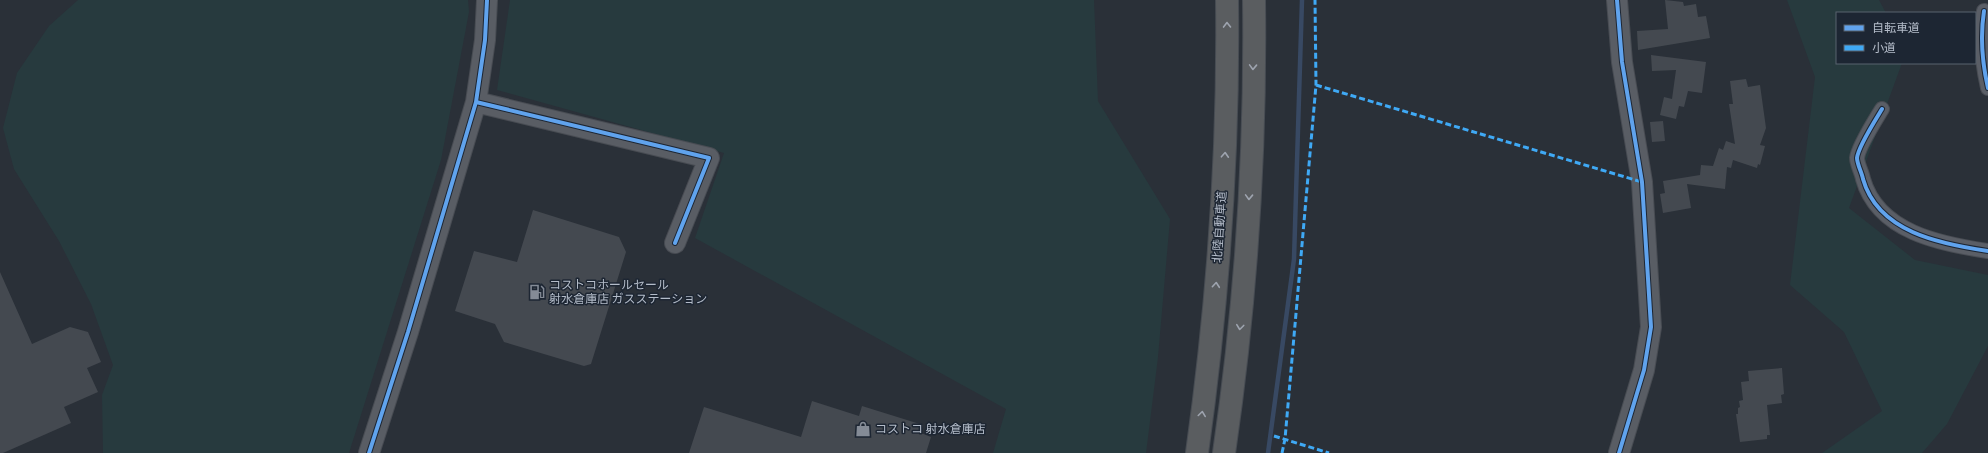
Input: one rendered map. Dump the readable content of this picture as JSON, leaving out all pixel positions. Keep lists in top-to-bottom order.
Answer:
{
  "streets": {
    "highway": ["北陸自動車道"]
  },
  "places": {
    "fuel station": ["コストコホールセール 射水倉庫店 ガスステーション"],
    "shop": ["コストコ 射水倉庫店"]
  },
  "legend": ["自転車道", "小道"]
}
